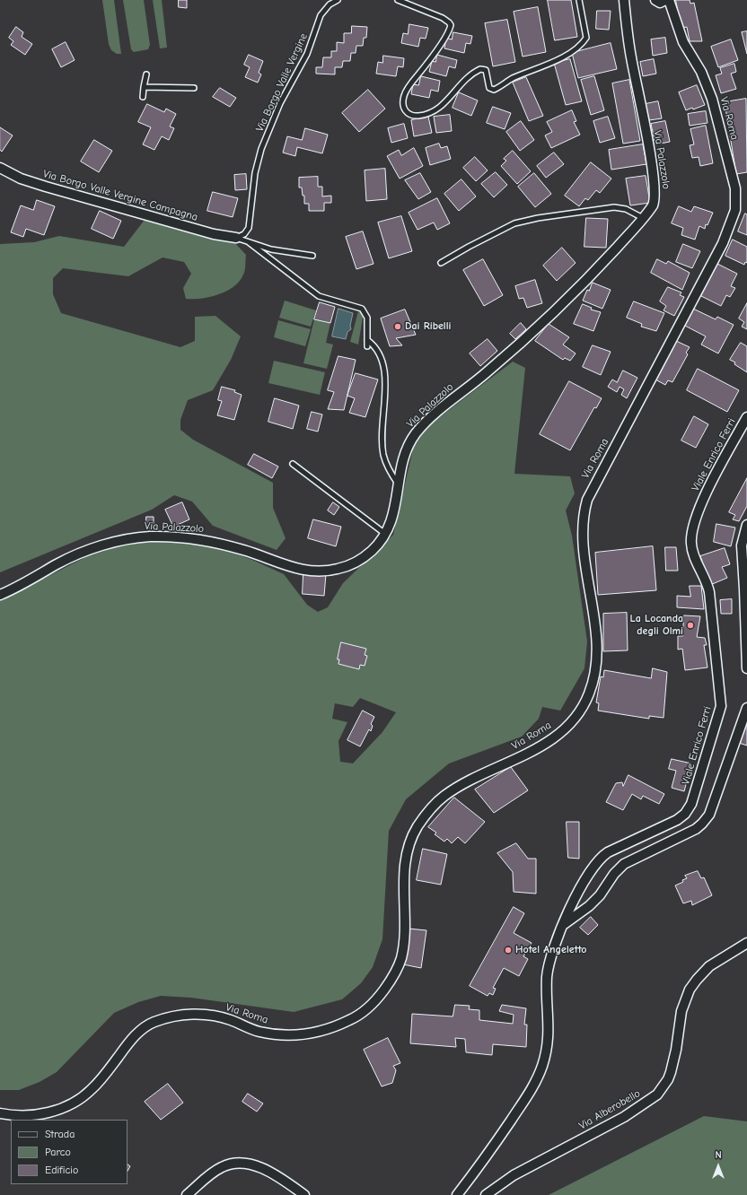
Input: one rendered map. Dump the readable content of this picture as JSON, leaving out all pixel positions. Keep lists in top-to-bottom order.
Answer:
{
  "streets": {
    "street": [
      "Via Roma",
      "Via Palazzolo",
      "Via Borgo Valle Vergine Campagna",
      "Viale Enrico Ferri",
      "Via Alberobello"
    ],
    "lane": ["Via Borgo Valle Vergine"]
  },
  "crossings": [
    ["Via Borgo Valle Vergine", "Via Borgo Valle Vergine Campagna"]
  ],
  "places": ["Dai Ribelli", "La Locanda degli Olmi", "Hotel Angeletto"],
  "legend": ["Strada", "Parco", "Edificio"],
  "north": "top"
}
